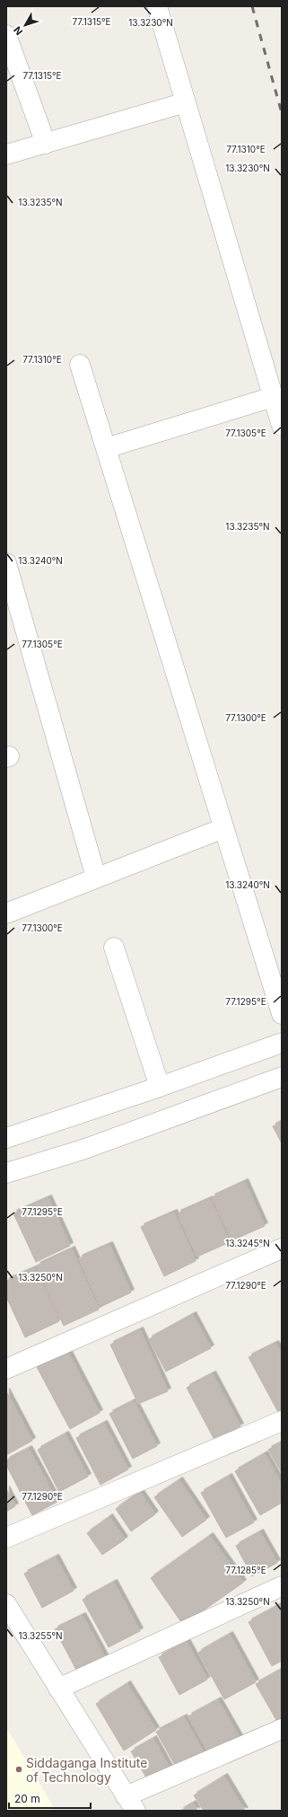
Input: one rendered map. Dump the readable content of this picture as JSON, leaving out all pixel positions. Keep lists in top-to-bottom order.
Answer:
{
  "places": ["Siddaganga Institute of Technology"],
  "scale_bar": "20 m",
  "north": "bottom left",
  "coordinates": [
    "77.1315°E",
    "13.3230°N",
    "77.1310°E",
    "13.3235°N",
    "77.1305°E",
    "13.3240°N",
    "77.1300°E",
    "77.1295°E",
    "13.3245°N",
    "13.3250°N",
    "77.1290°E",
    "77.1285°E",
    "13.3255°N"
  ]
}
